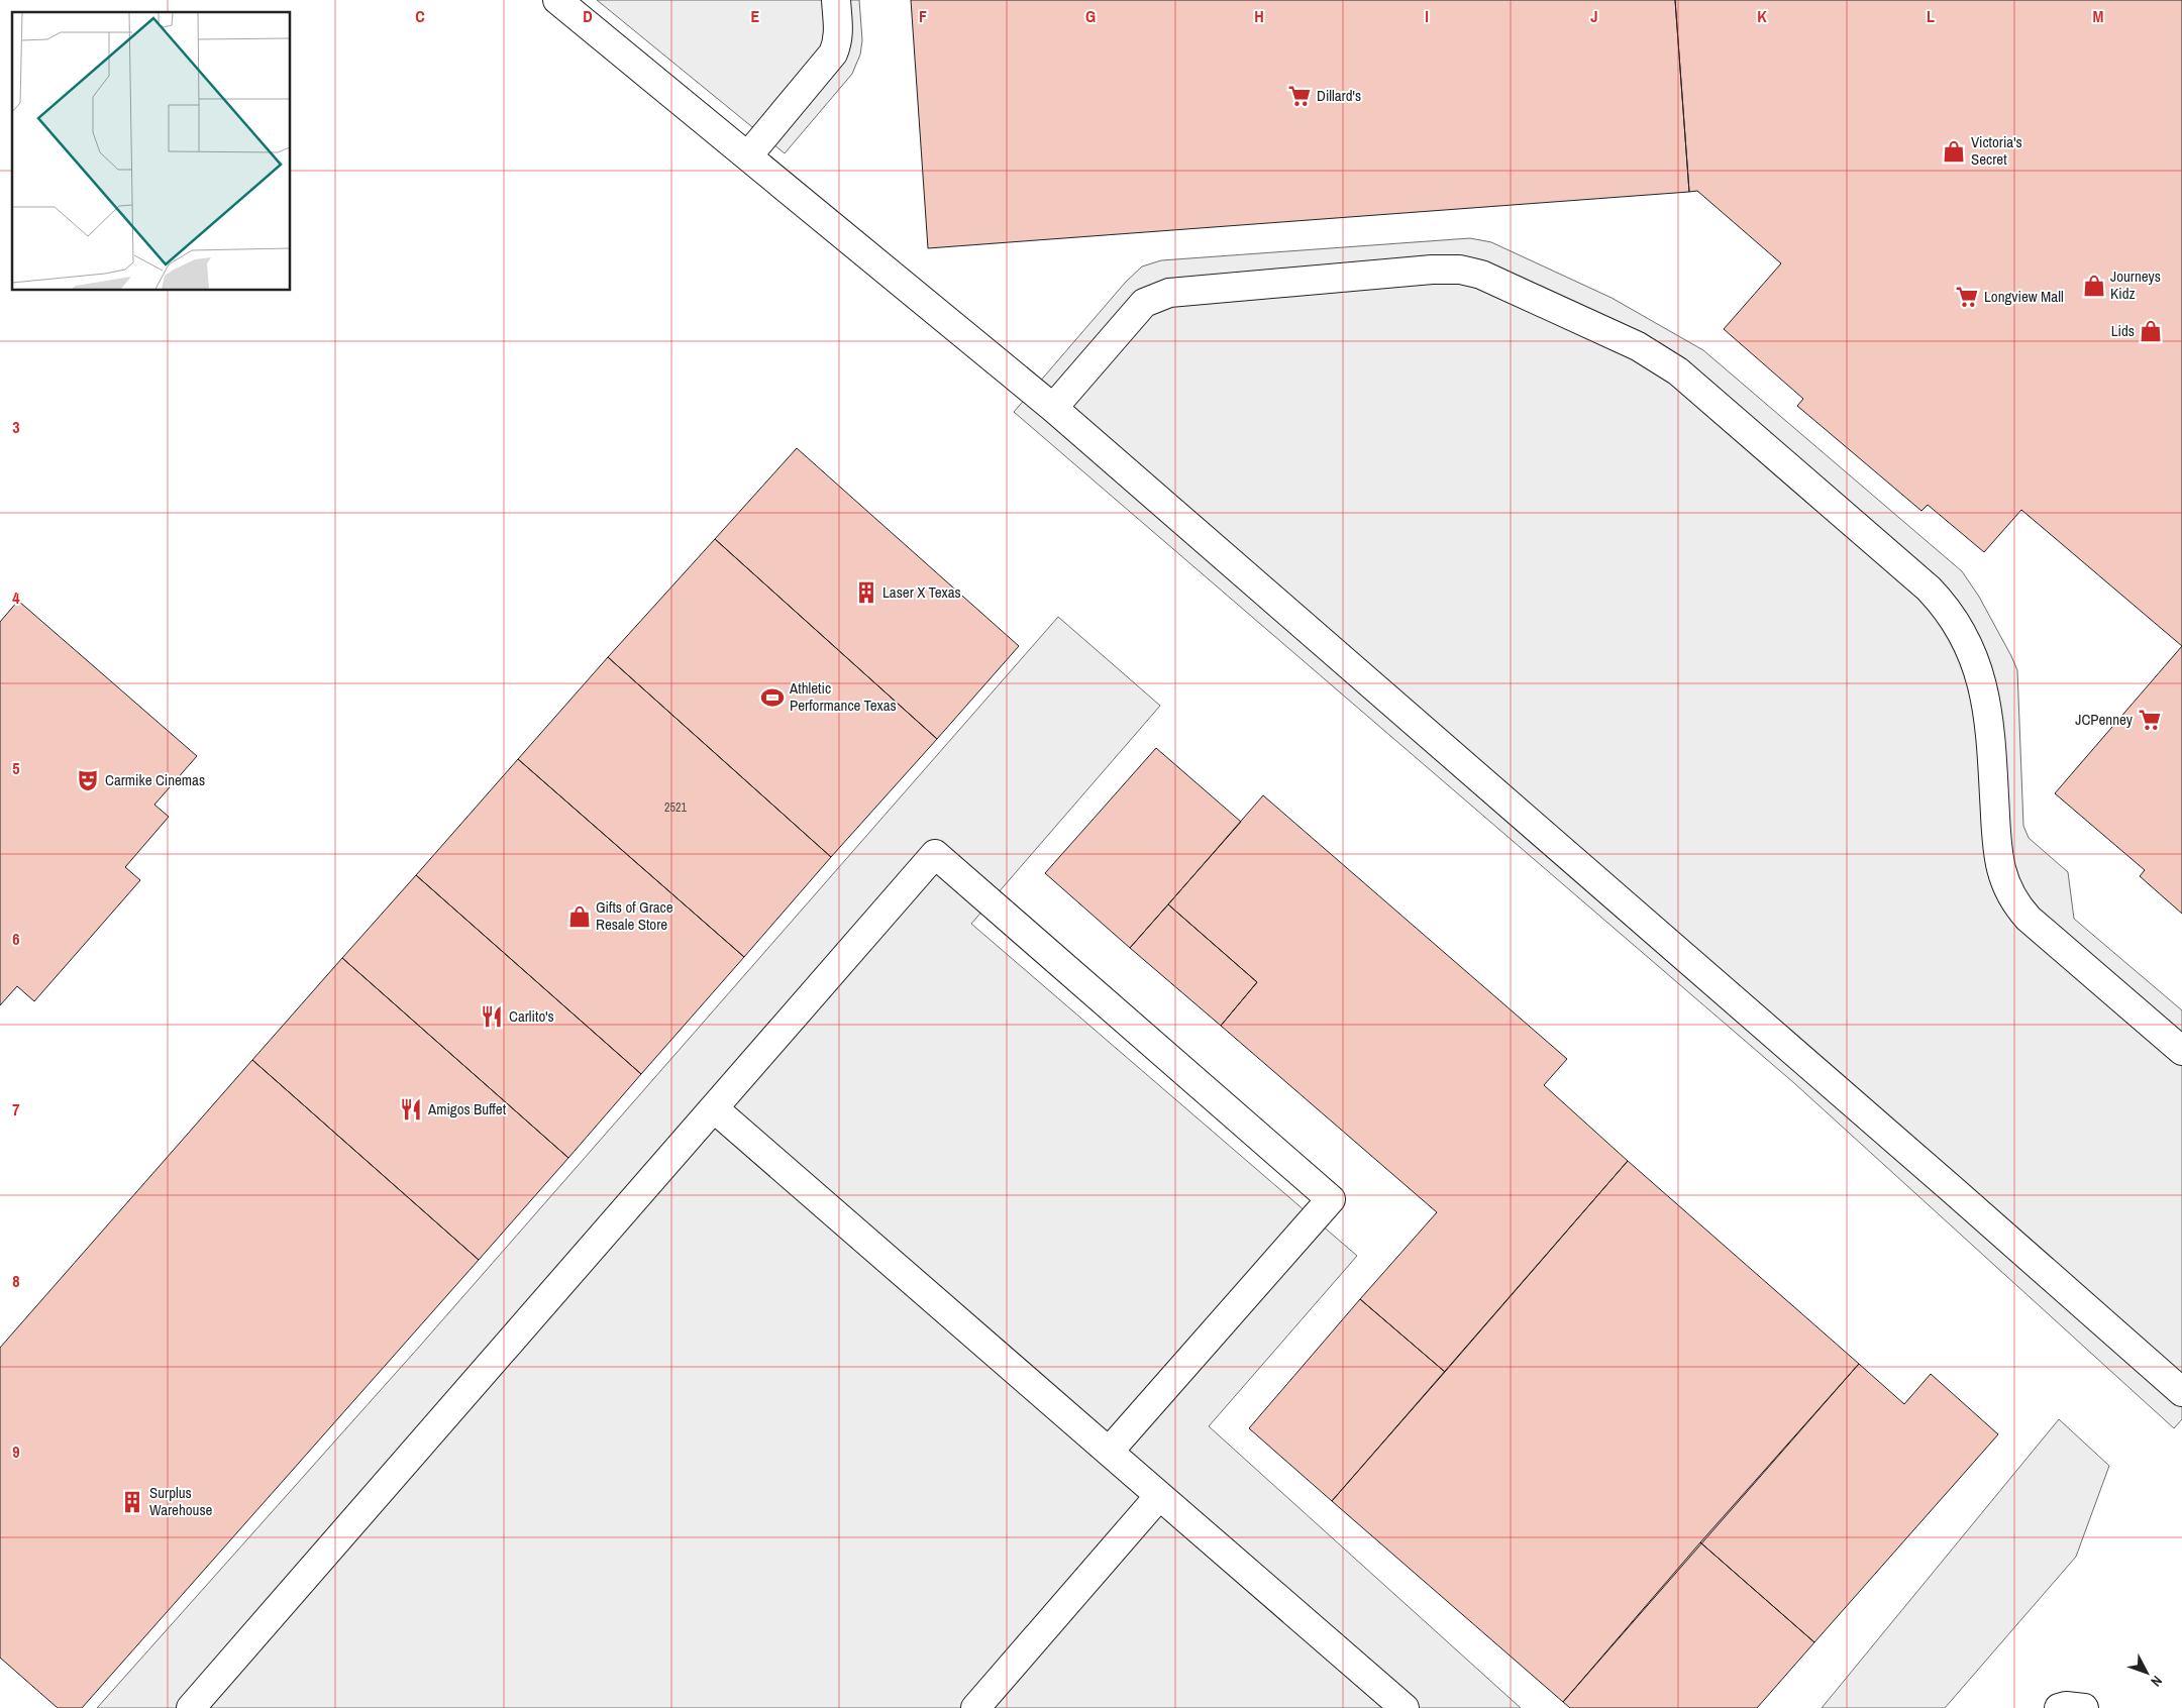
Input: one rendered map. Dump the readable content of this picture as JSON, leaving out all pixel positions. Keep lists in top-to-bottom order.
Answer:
{
  "places": {
    "supermarket": ["Dillard's", "Longview Mall", "JCPenney"],
    "shop": [
      "Victoria's Secret",
      "Journeys Kidz",
      "Lids",
      "Gifts of Grace Resale Store"
    ],
    "building": ["Laser X Texas", "Surplus Warehouse"],
    "sports": ["Athletic Performance Texas"],
    "theatre": ["Carmike Cinemas"],
    "restaurant": ["Carlito's", "Amigos Buffet"]
  },
  "house_numbers": ["2521"],
  "north": "bottom right",
  "grid": {
    "columns": [
      "C",
      "D",
      "E",
      "F",
      "G",
      "H",
      "I",
      "J",
      "K",
      "L",
      "M"
    ],
    "rows": [
      "3",
      "4",
      "5",
      "6",
      "7",
      "8",
      "9"
    ]
  }
}
